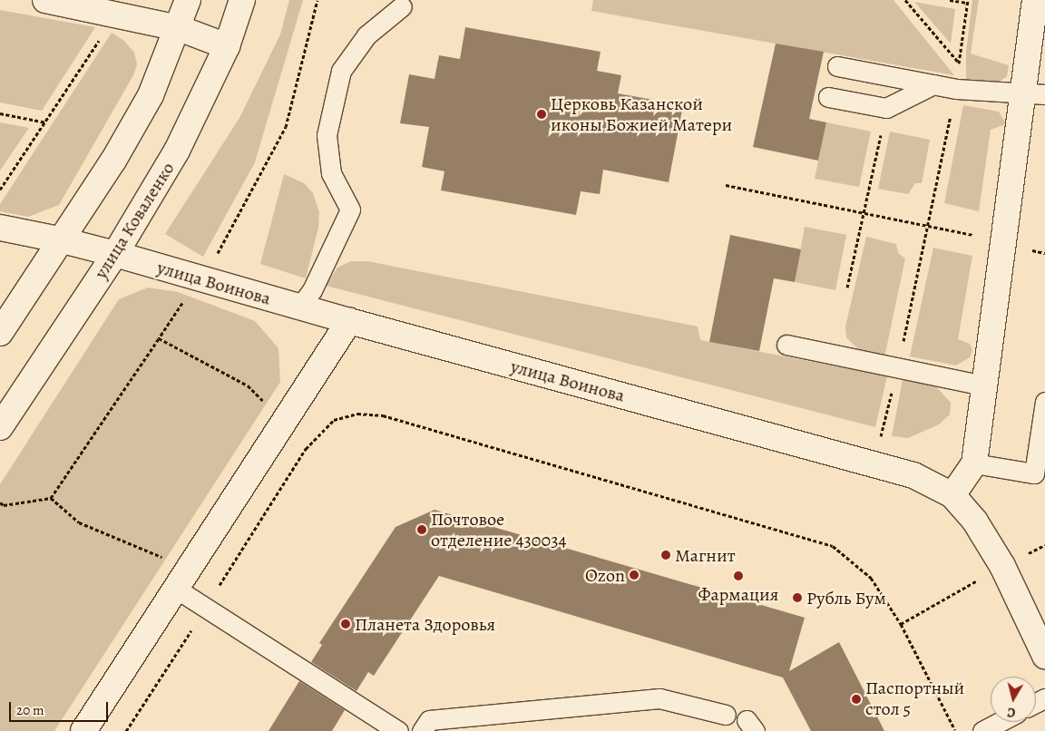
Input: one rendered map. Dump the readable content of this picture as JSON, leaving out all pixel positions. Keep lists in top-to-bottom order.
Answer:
{
  "streets": {
    "street": ["улица Коваленко", "улица Воинова"]
  },
  "crossings": [
    ["улица Коваленко", "улица Воинова"]
  ],
  "places": [
    "Церковь Казанской иконы Божией Матери",
    "Почтовое отделение 430034",
    "Магнит",
    "Ozon",
    "Фармация",
    "Рубль Бум",
    "Планета Здоровья",
    "Паспортный стол 5"
  ],
  "scale_bar": "20 m",
  "north": "bottom"
}
